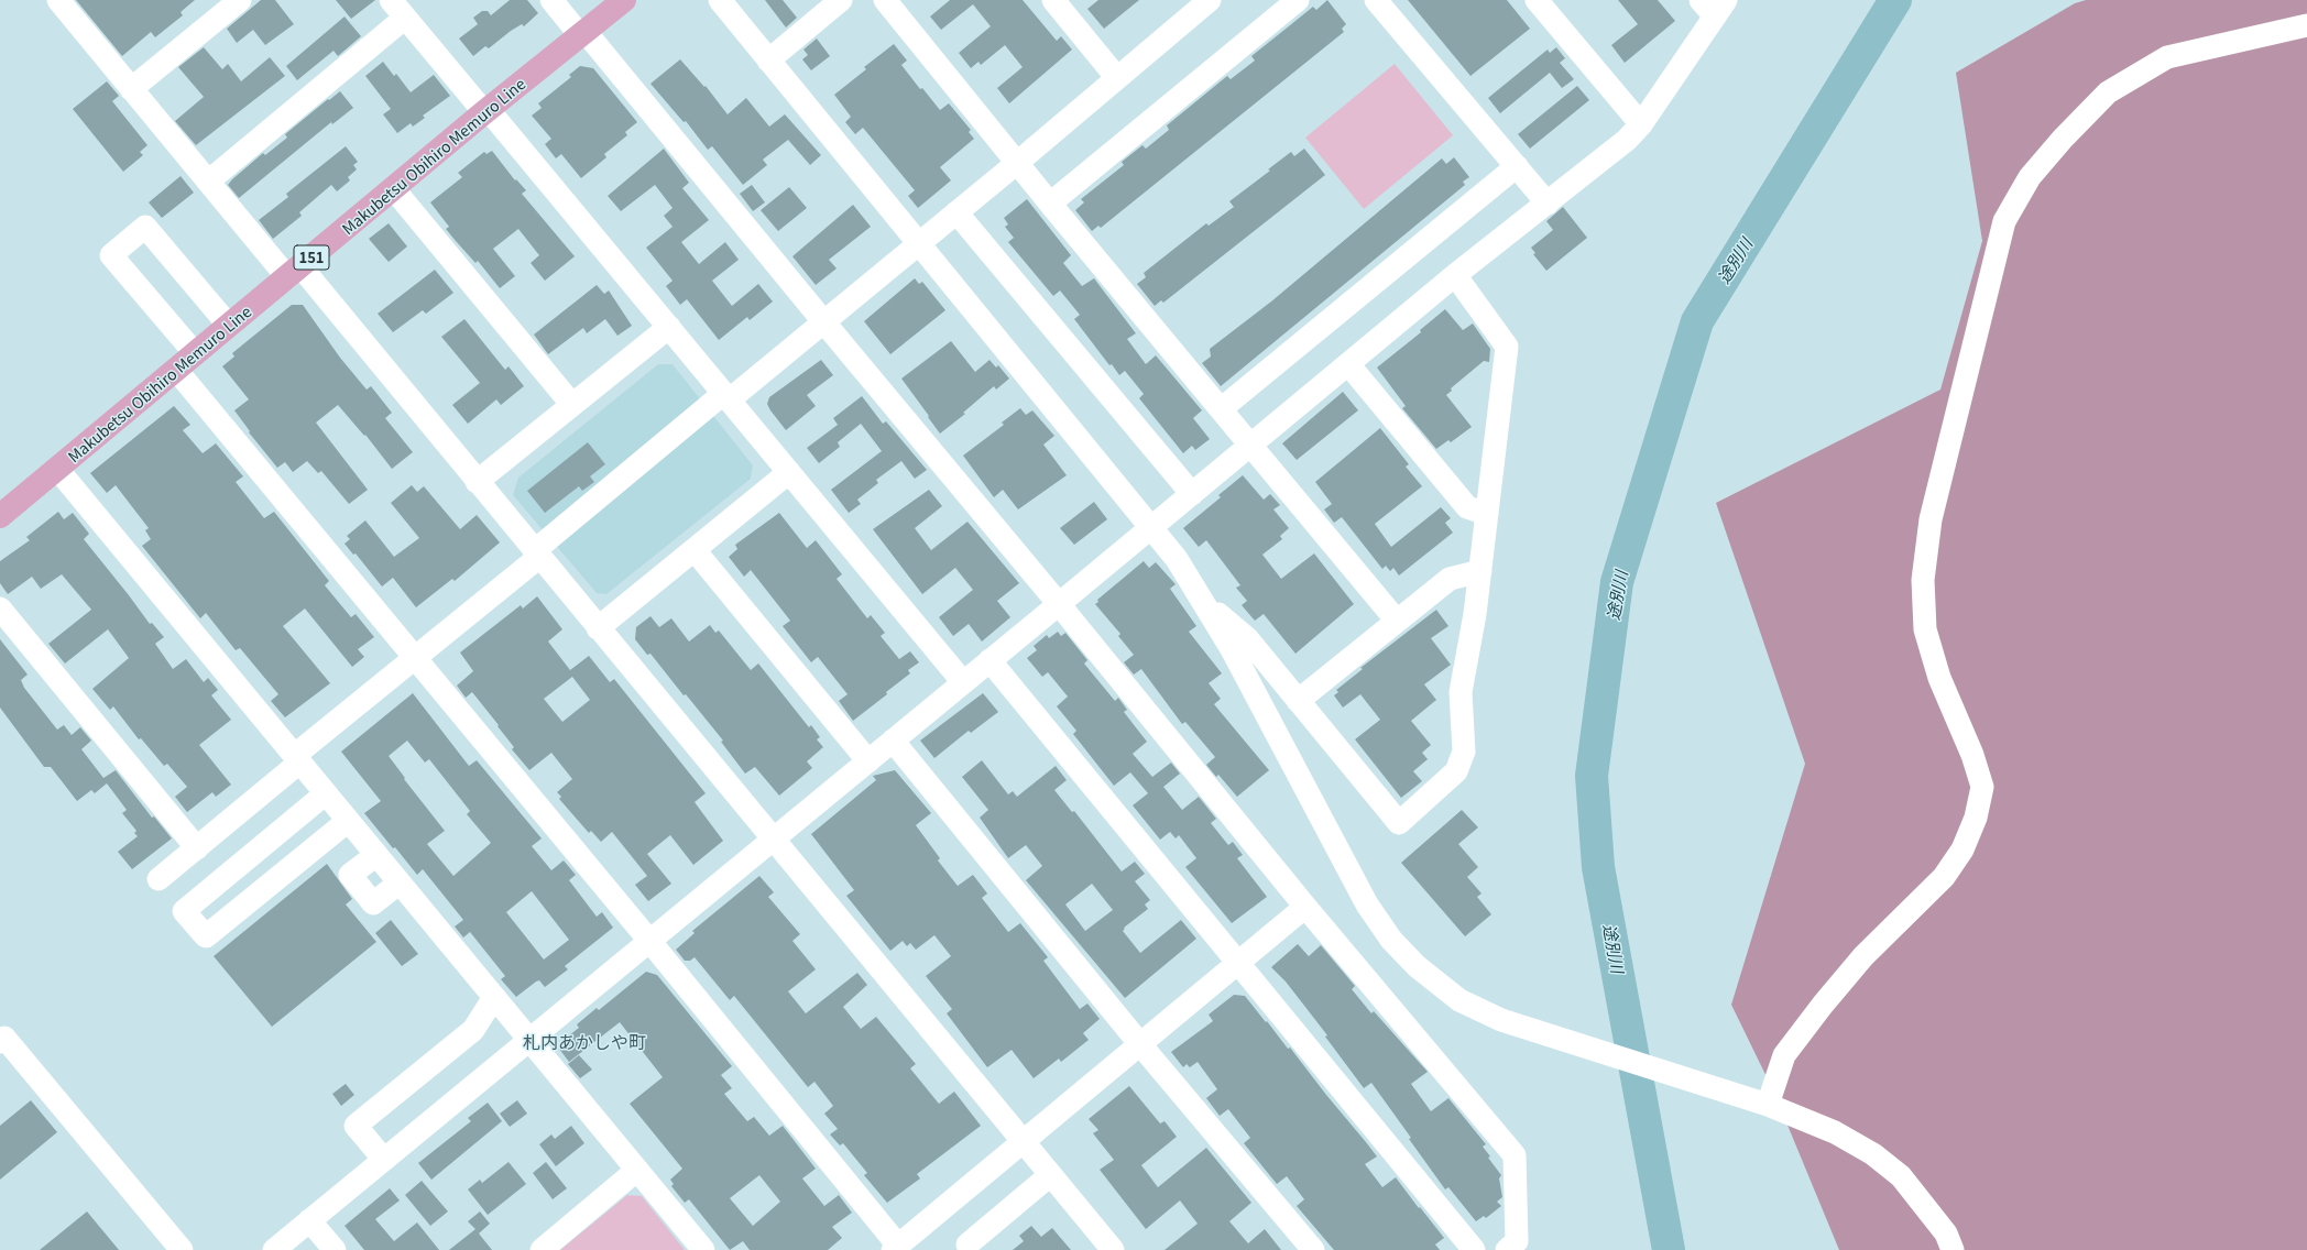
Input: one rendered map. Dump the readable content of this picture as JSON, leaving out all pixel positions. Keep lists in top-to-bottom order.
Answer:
{
  "streets": {
    "main road": ["Makubetsu Obihiro Memuro Line", "151"]
  },
  "districts": ["札内あかしや町"],
  "water": ["途別川"]
}
